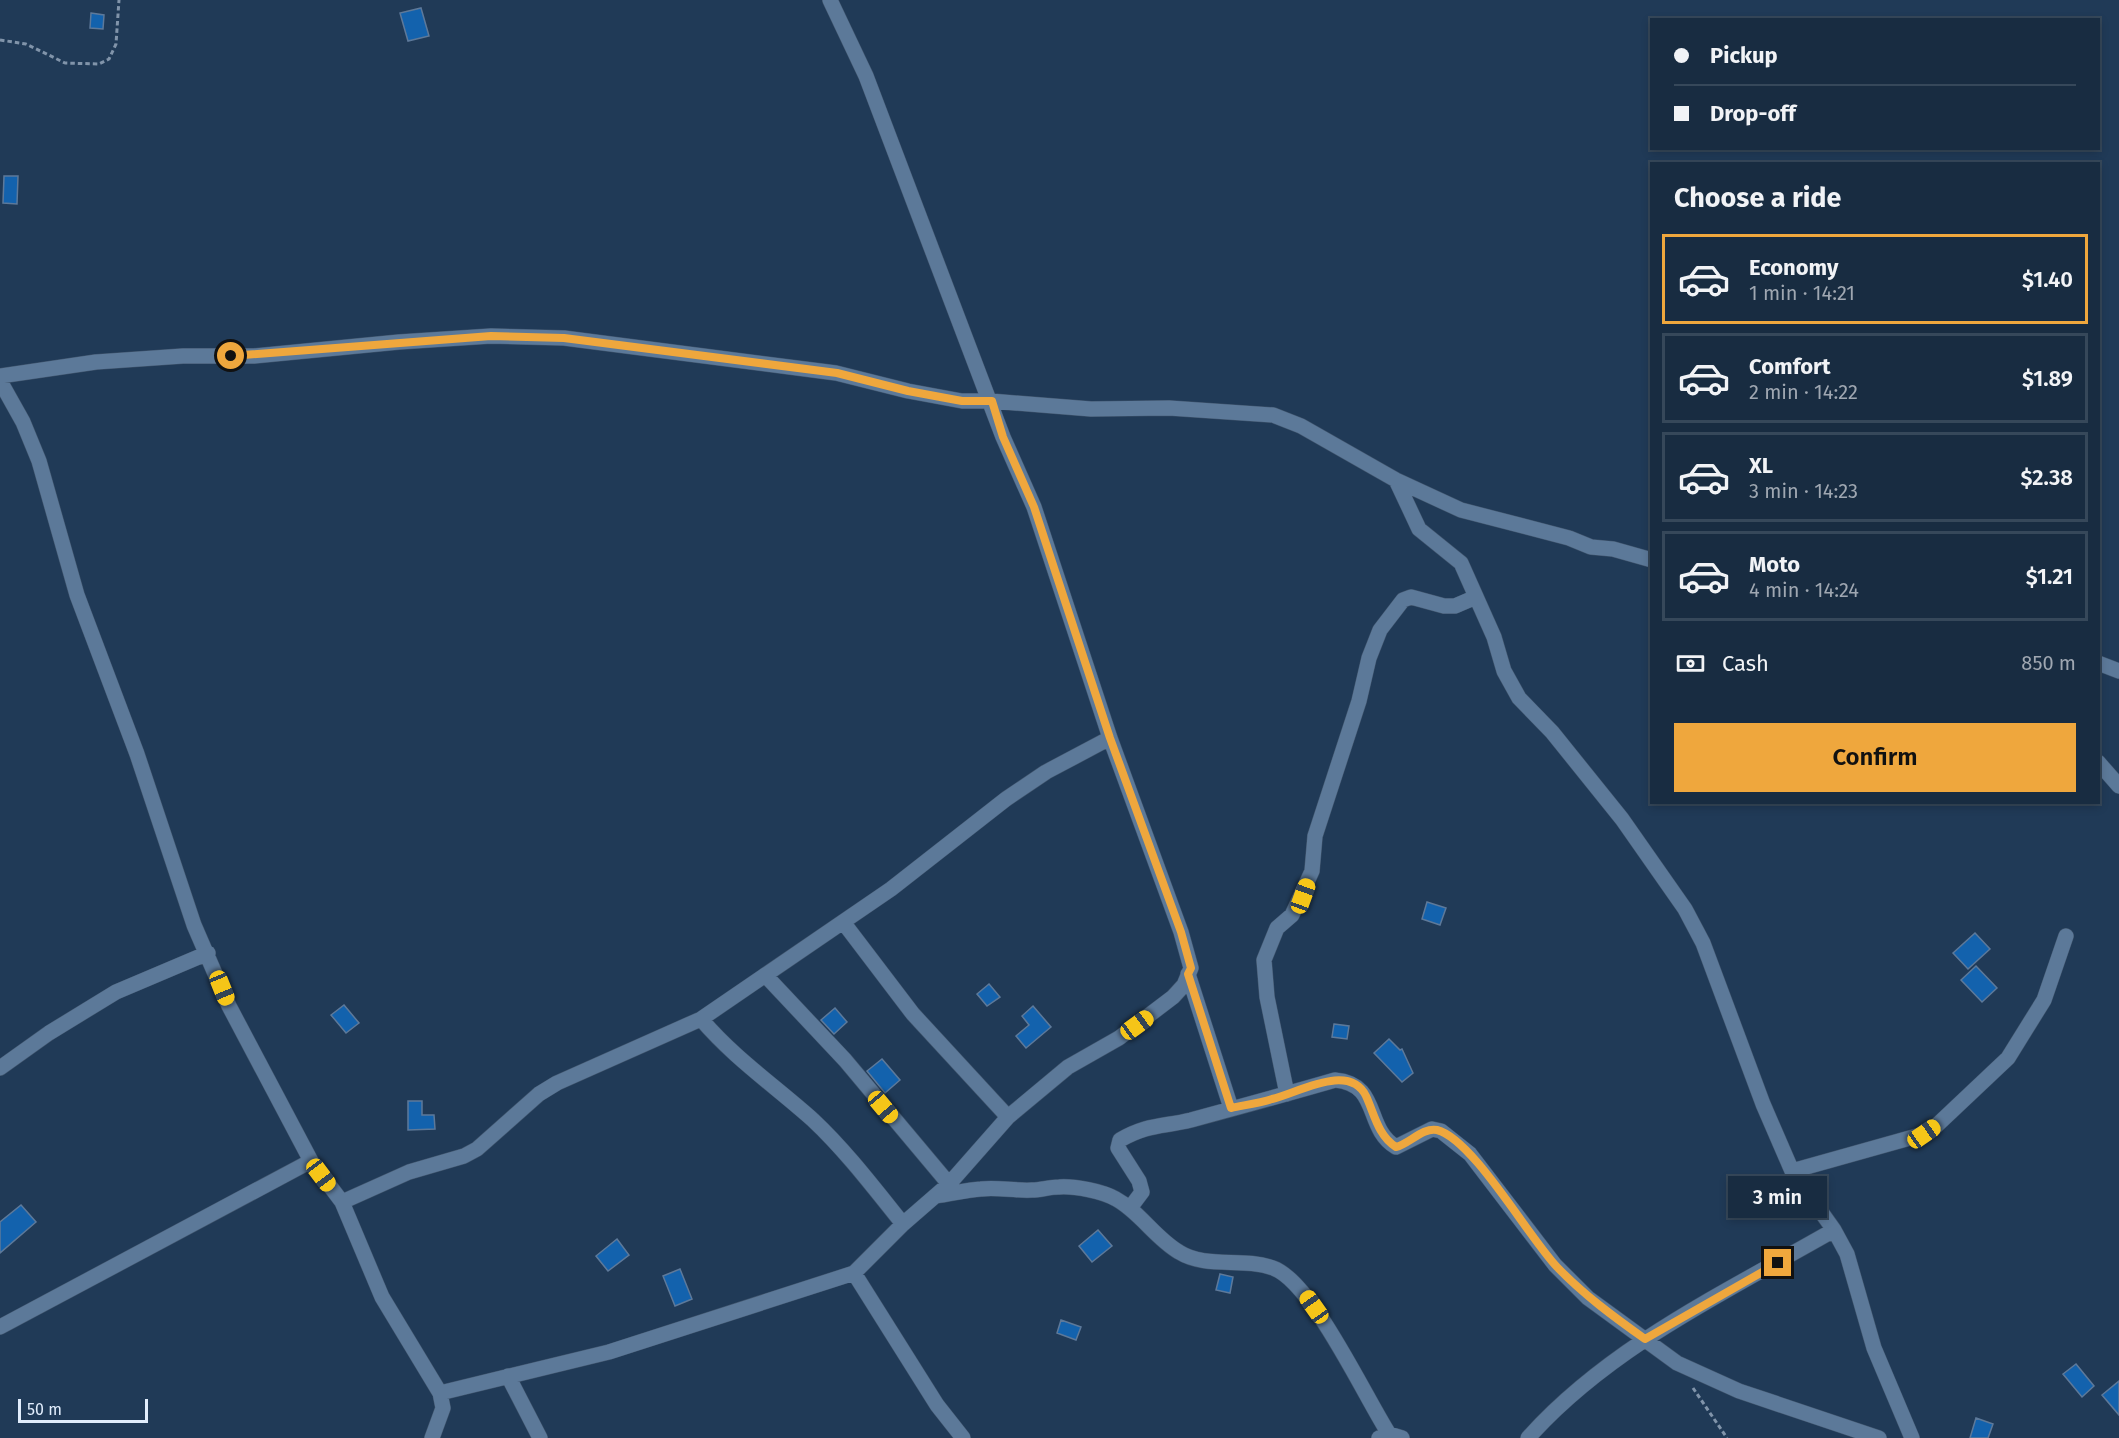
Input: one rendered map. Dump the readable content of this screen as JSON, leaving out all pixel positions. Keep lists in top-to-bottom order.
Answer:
{
  "scale_bar": "50 m",
  "page": {
    "banner": ["Pickup", "Drop-off"],
    "heading": "Choose a ride",
    "list": [
      {
        "name": "Economy",
        "note": "1 min · 14:21",
        "value": "$1.40"
      },
      {
        "name": "Comfort",
        "note": "2 min · 14:22",
        "value": "$1.89"
      },
      {
        "name": "XL",
        "note": "3 min · 14:23",
        "value": "$2.38"
      },
      {
        "name": "Moto",
        "note": "4 min · 14:24",
        "value": "$1.21"
      }
    ],
    "pay": ["Cash", "850 m"],
    "buttons": "Confirm",
    "bubble": "3 min",
    "scale": "50 m"
  }
}
